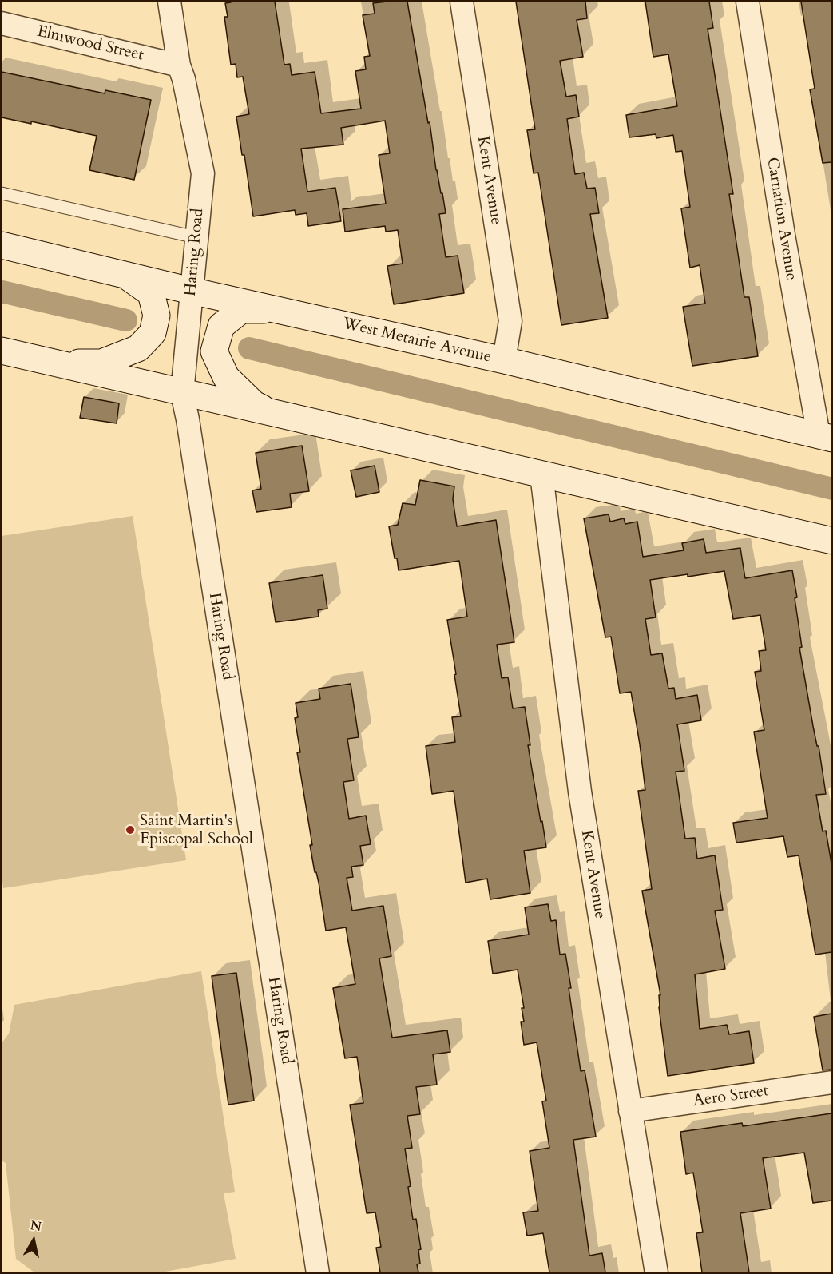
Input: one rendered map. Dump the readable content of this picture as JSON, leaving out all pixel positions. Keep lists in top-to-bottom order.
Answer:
{
  "streets": {
    "main road": ["West Metairie Avenue"],
    "street": [
      "Elmwood Street",
      "Kent Avenue",
      "Carnation Avenue",
      "Haring Road",
      "Aero Street"
    ]
  },
  "crossings": [
    ["Elmwood Street", "Haring Road"],
    ["Kent Avenue", "West Metairie Avenue"],
    ["Kent Avenue", "Aero Street"],
    ["Carnation Avenue", "West Metairie Avenue"],
    ["Haring Road", "West Metairie Avenue"]
  ],
  "places": ["Saint Martin's Episcopal School"],
  "north": "top"
}
